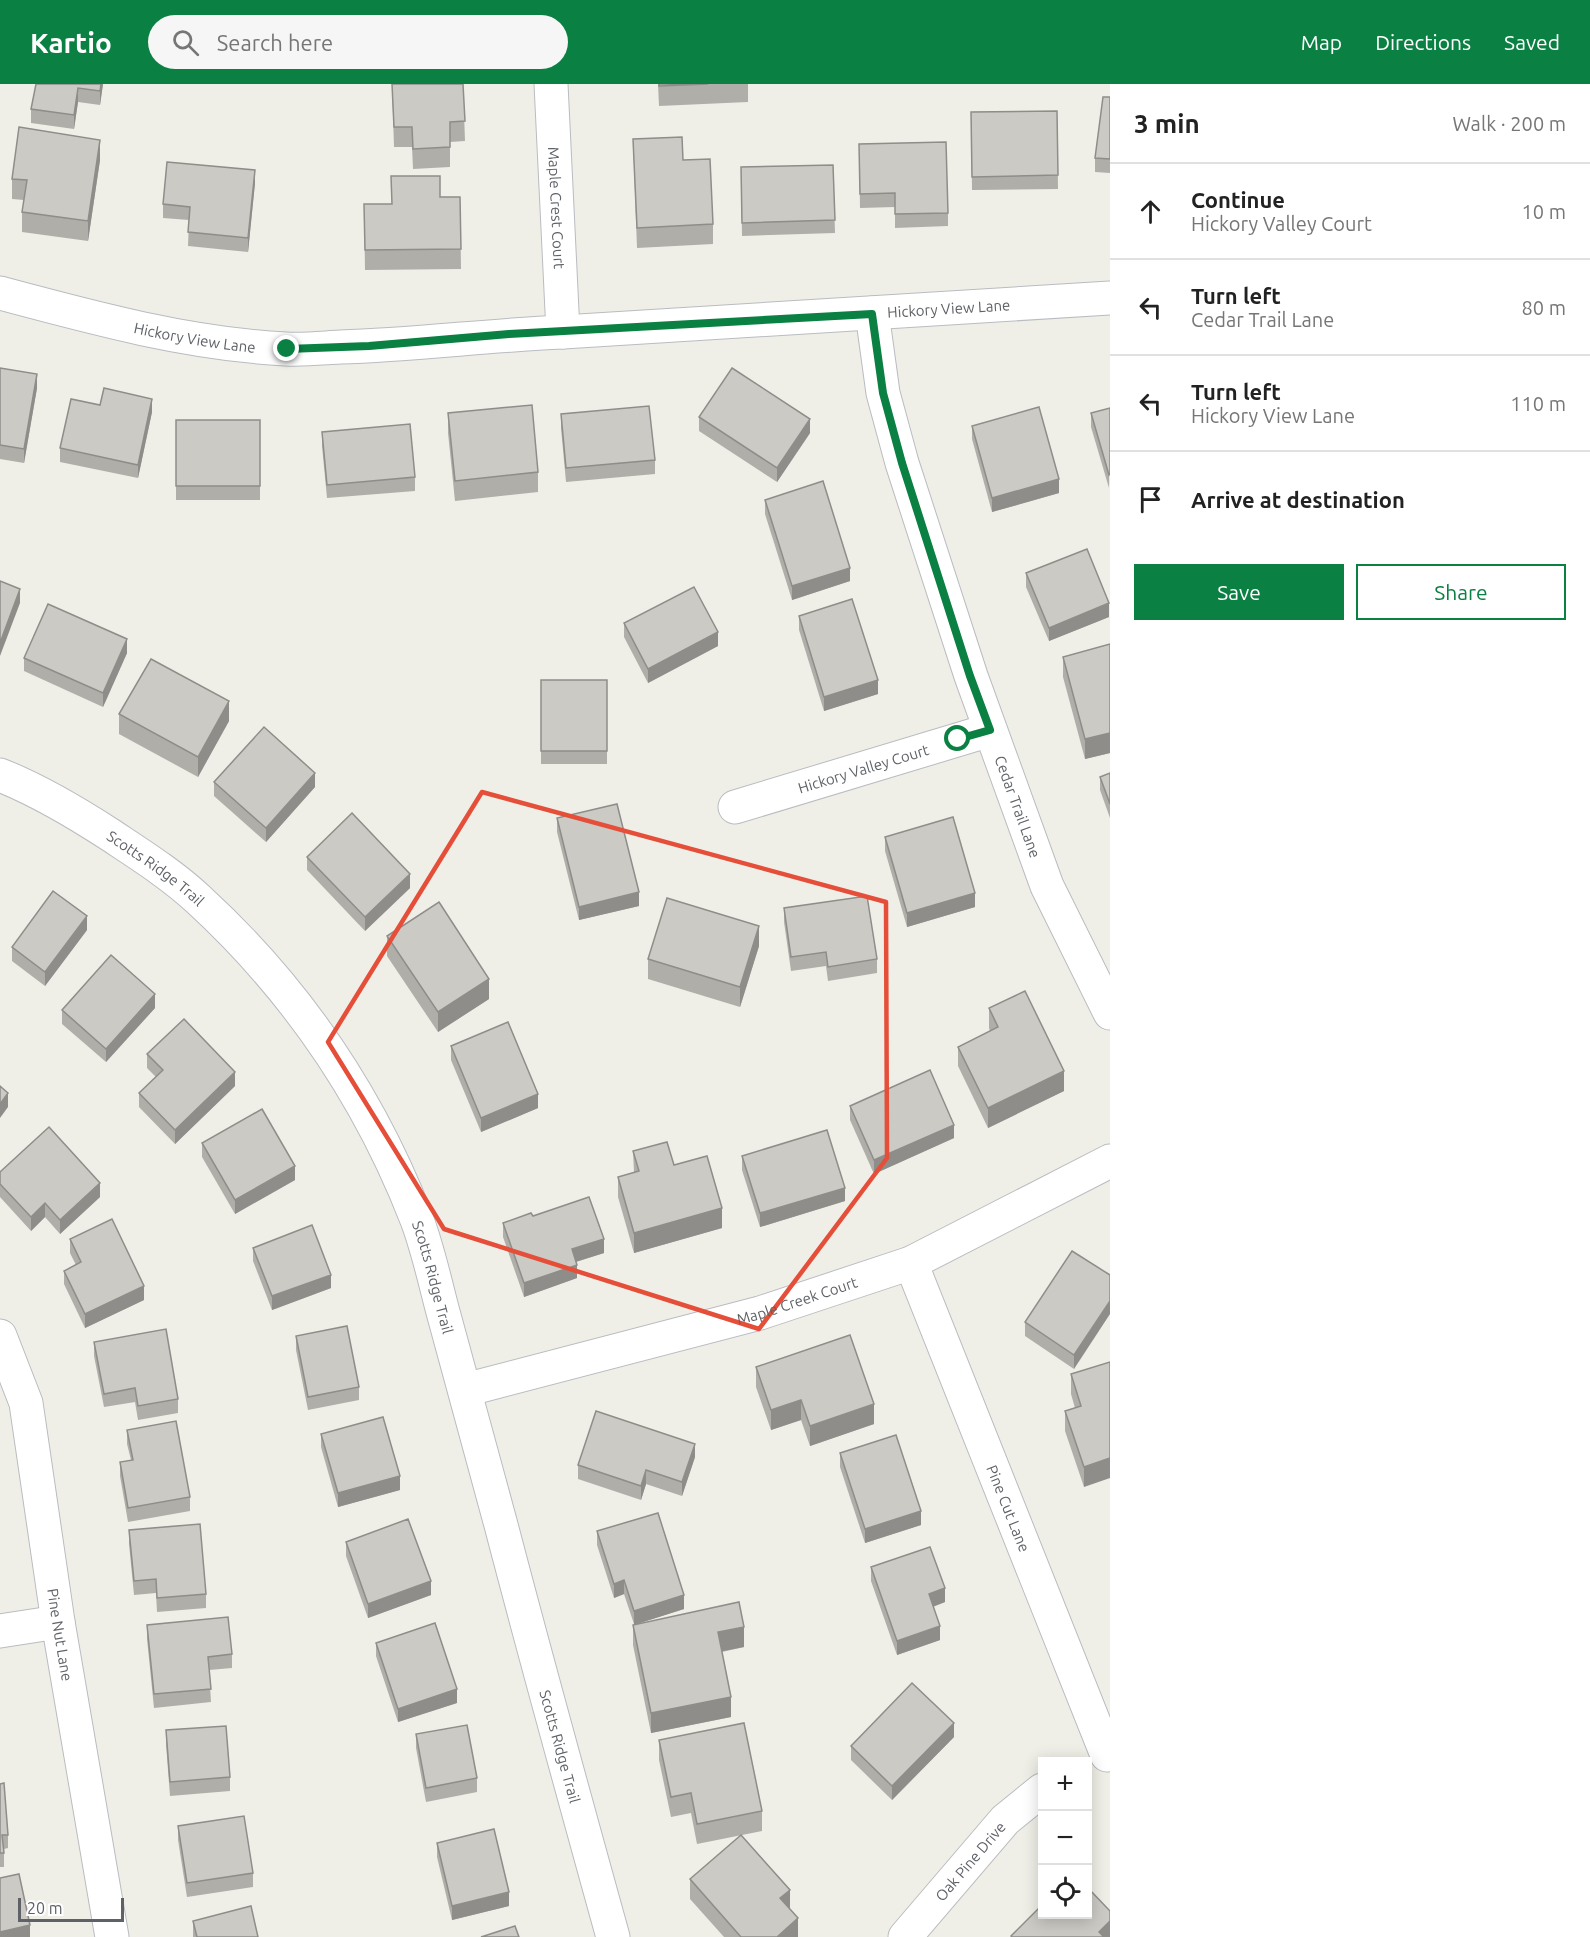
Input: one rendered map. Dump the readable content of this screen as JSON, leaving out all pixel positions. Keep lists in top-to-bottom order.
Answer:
{
  "streets": {
    "street": [
      "Maple Crest Court",
      "Hickory View Lane",
      "Hickory Valley Court",
      "Cedar Trail Lane",
      "Scotts Ridge Trail",
      "Maple Creek Court",
      "Pine Cut Lane",
      "Pine Nut Lane",
      "Oak Pine Drive"
    ]
  },
  "crossings": [
    ["Maple Crest Court", "Hickory View Lane"],
    ["Hickory View Lane", "Cedar Trail Lane"],
    ["Hickory Valley Court", "Cedar Trail Lane"],
    ["Scotts Ridge Trail", "Maple Creek Court"],
    ["Maple Creek Court", "Pine Cut Lane"]
  ],
  "scale_bar": "20 m",
  "page": {
    "header": "Kartio",
    "search": "Search here",
    "nav": ["Map", "Directions", "Saved"],
    "heading": ["3 min", "Walk · 200 m"],
    "list": [
      ["Continue", "Hickory Valley Court", "10 m"],
      ["Turn left", "Cedar Trail Lane", "80 m"],
      ["Turn left", "Hickory View Lane", "110 m"],
      "Arrive at destination"
    ],
    "buttons": ["Save", "Share"],
    "map_buttons": ["+", "−"],
    "scale": "20 m"
  }
}
